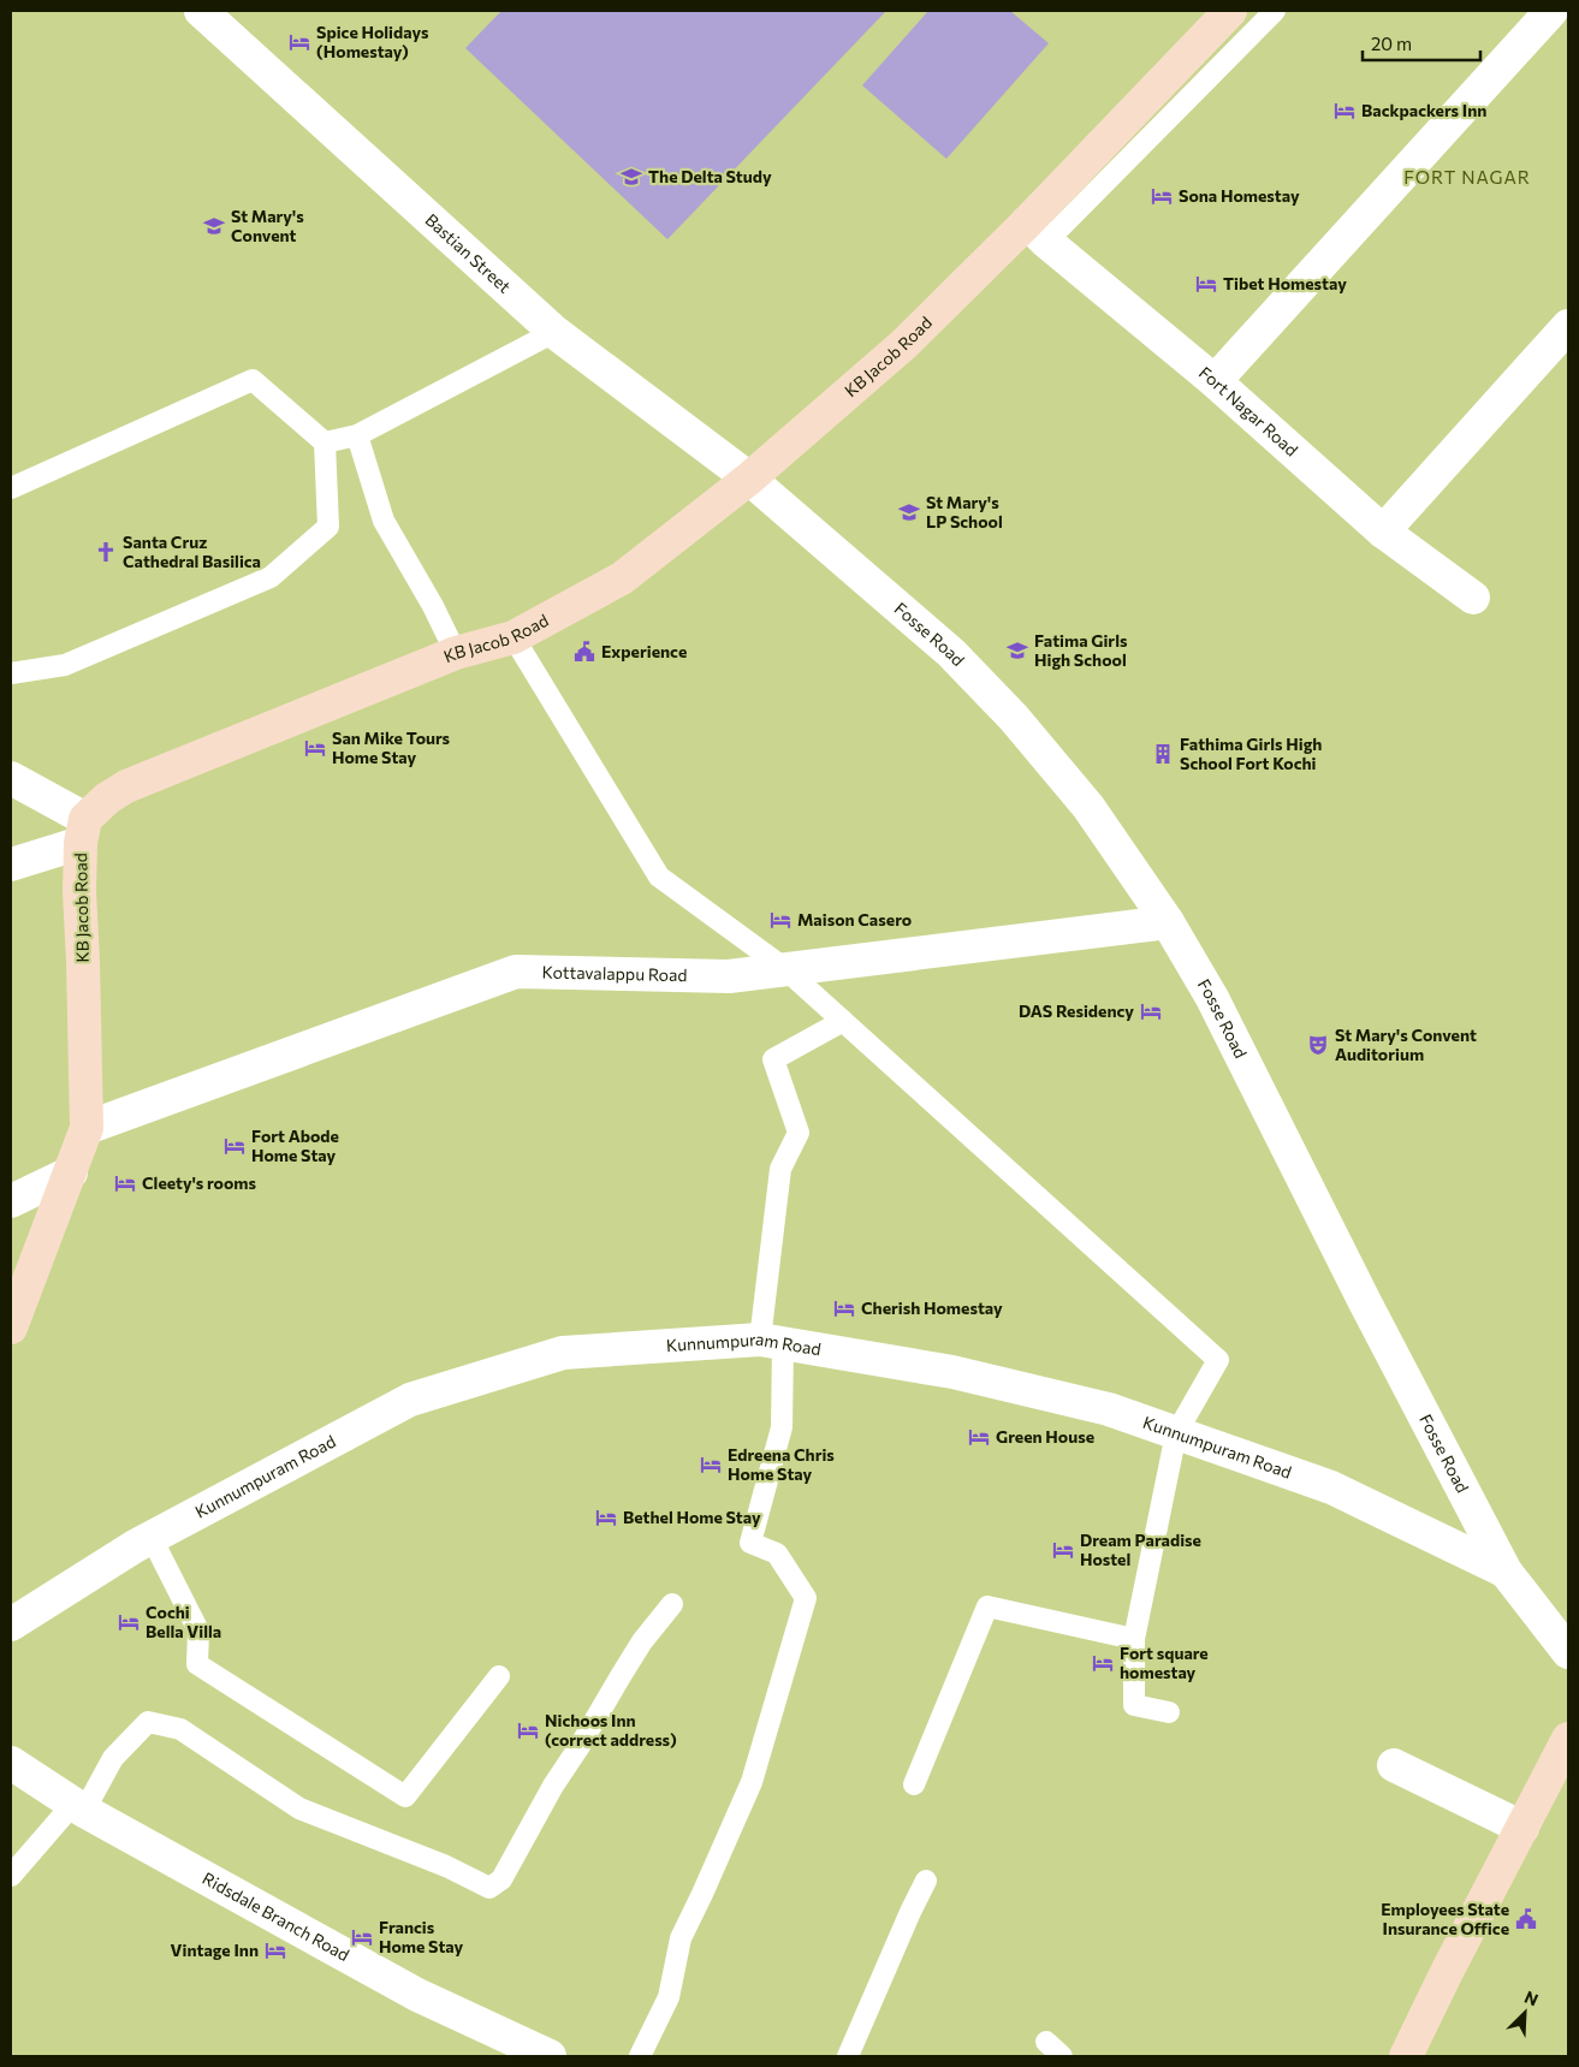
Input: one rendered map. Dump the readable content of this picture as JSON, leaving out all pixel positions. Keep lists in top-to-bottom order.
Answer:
{
  "streets": {
    "main road": ["KB Jacob Road"],
    "street": [
      "Bastian Street",
      "Fort Nagar Road",
      "Fosse Road",
      "Kottavalappu Road",
      "Kunnumpuram Road",
      "Ridsdale Branch Road"
    ]
  },
  "crossings": [
    ["Bastian Street", "KB Jacob Road"],
    ["Bastian Street", "Fosse Road"],
    ["KB Jacob Road", "Fort Nagar Road"],
    ["KB Jacob Road", "Fosse Road"],
    ["KB Jacob Road", "Kottavalappu Road"],
    ["Fosse Road", "Kottavalappu Road"],
    ["Fosse Road", "Kunnumpuram Road"]
  ],
  "districts": ["FORT NAGAR"],
  "places": {
    "hotel": [
      "Spice Holidays (Homestay)",
      "Backpackers Inn",
      "Sona Homestay",
      "Tibet Homestay",
      "San Mike Tours Home Stay",
      "Maison Casero",
      "DAS Residency",
      "Fort Abode Home Stay",
      "Cleety's rooms",
      "Cherish Homestay",
      "Green House",
      "Edreena Chris Home Stay",
      "Bethel Home Stay",
      "Dream Paradise Hostel",
      "Cochi Bella Villa",
      "Fort square homestay",
      "Nichoos Inn (correct address)",
      "Francis Home Stay",
      "Vintage Inn"
    ],
    "school or university": [
      "The Delta Study",
      "St Mary's Convent",
      "St Mary's LP School",
      "Fatima Girls High School"
    ],
    "church": ["Santa Cruz Cathedral Basilica"],
    "public building": ["Experience", "Employees State Insurance Office"],
    "building": ["Fathima Girls High School Fort Kochi"],
    "theatre": ["St Mary's Convent Auditorium"]
  },
  "scale_bar": "20 m",
  "north": "top right"
}
